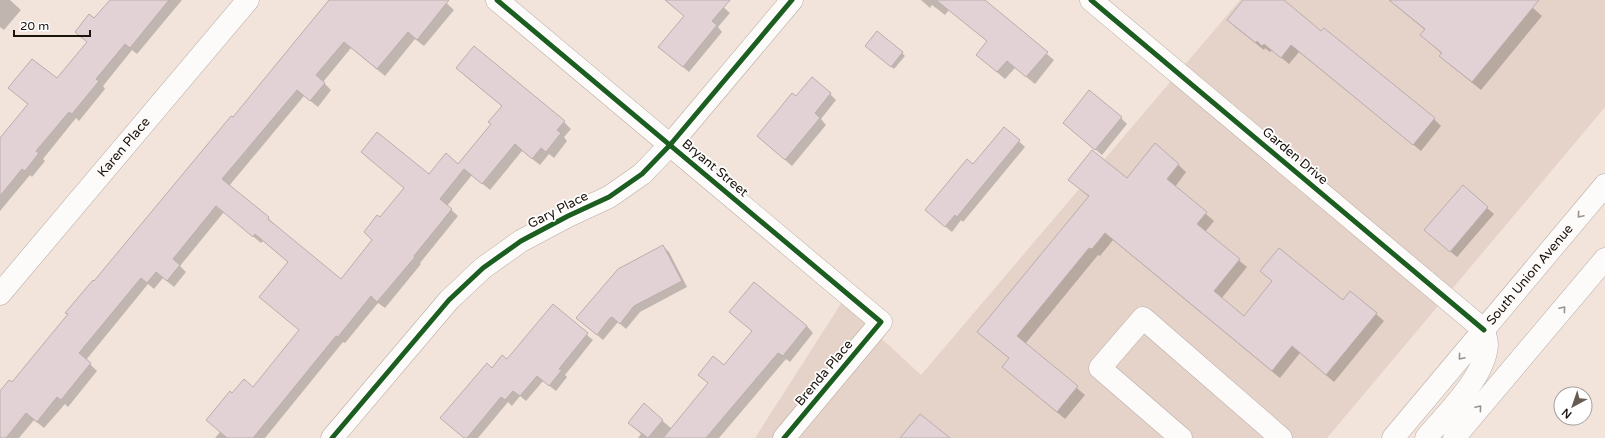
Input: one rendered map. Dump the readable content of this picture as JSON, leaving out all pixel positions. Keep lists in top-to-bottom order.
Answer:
{
  "streets": {
    "street": [
      "Karen Place",
      "Garden Drive",
      "Bryant Street",
      "Gary Place",
      "South Union Avenue",
      "Brenda Place"
    ]
  },
  "crossings": [
    ["Garden Drive", "South Union Avenue"],
    ["Bryant Street", "Gary Place"],
    ["Bryant Street", "Brenda Place"]
  ],
  "scale_bar": "20 m",
  "north": "bottom left"
}
